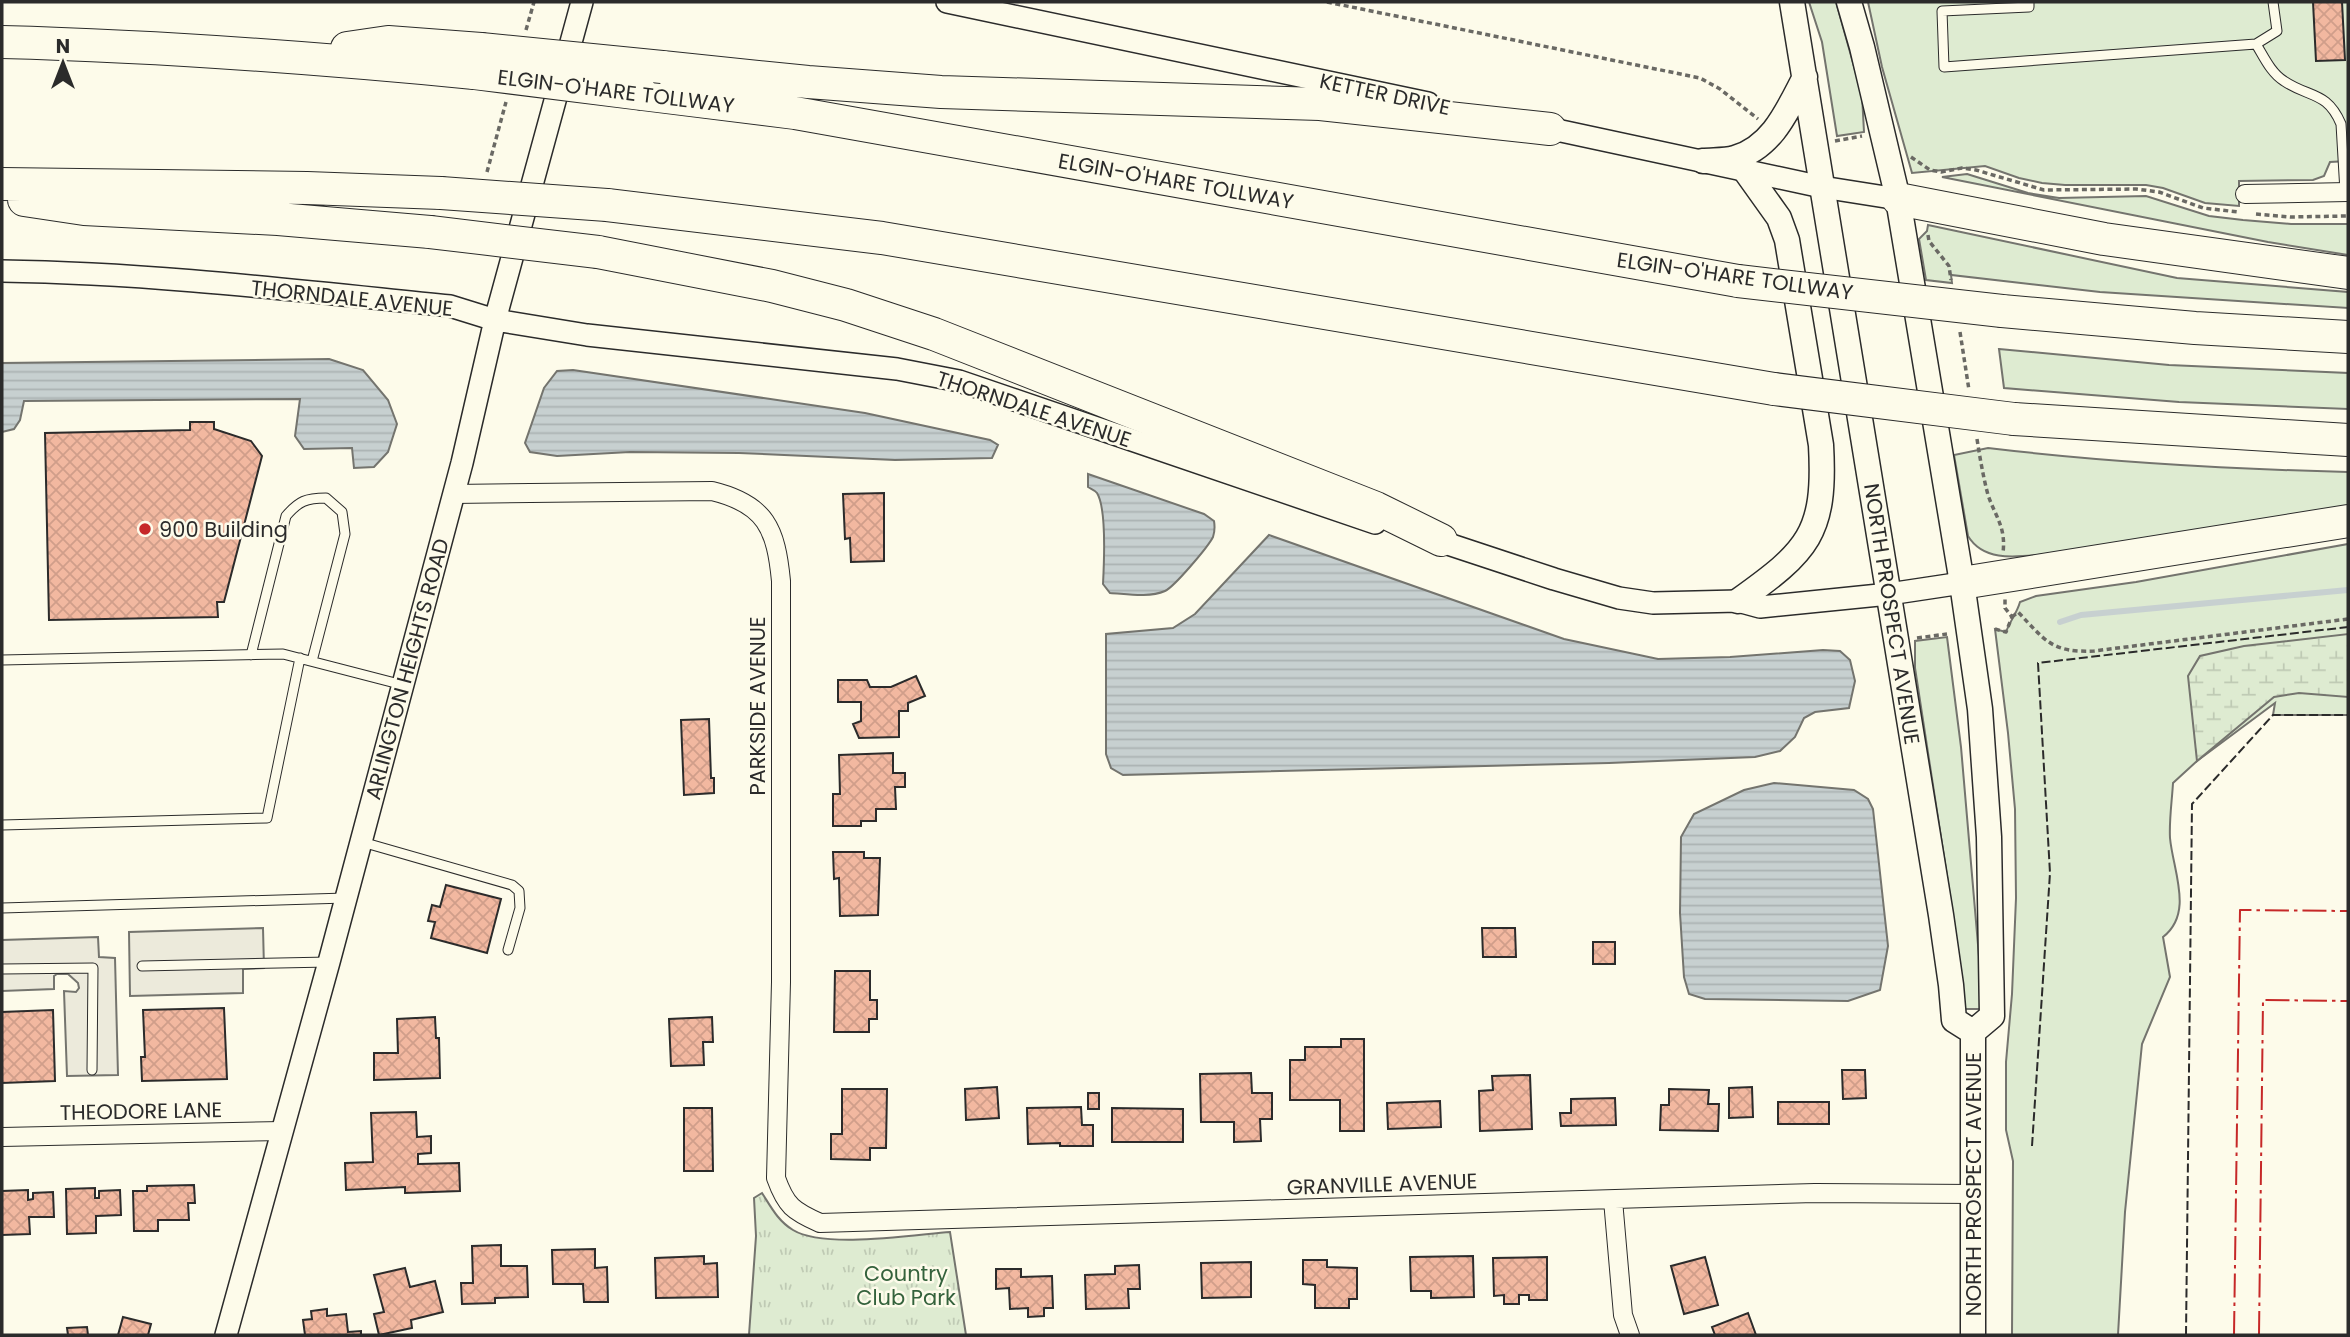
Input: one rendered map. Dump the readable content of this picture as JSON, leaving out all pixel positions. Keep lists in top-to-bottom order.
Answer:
{
  "streets": {
    "highway": ["ELGIN-O'HARE TOLLWAY"],
    "main road": ["NORTH PROSPECT AVENUE"],
    "street": [
      "KETTER DRIVE",
      "THORNDALE AVENUE",
      "ARLINGTON HEIGHTS ROAD",
      "PARKSIDE AVENUE",
      "THEODORE LANE",
      "GRANVILLE AVENUE"
    ]
  },
  "crossings": [
    ["KETTER DRIVE", "NORTH PROSPECT AVENUE"],
    ["THORNDALE AVENUE", "NORTH PROSPECT AVENUE"],
    ["THORNDALE AVENUE", "ARLINGTON HEIGHTS ROAD"],
    ["NORTH PROSPECT AVENUE", "GRANVILLE AVENUE"],
    ["ARLINGTON HEIGHTS ROAD", "PARKSIDE AVENUE"],
    ["ARLINGTON HEIGHTS ROAD", "THEODORE LANE"],
    ["PARKSIDE AVENUE", "GRANVILLE AVENUE"]
  ],
  "parks": ["Country Club Park"],
  "places": ["900 Building"],
  "north": "top"
}
